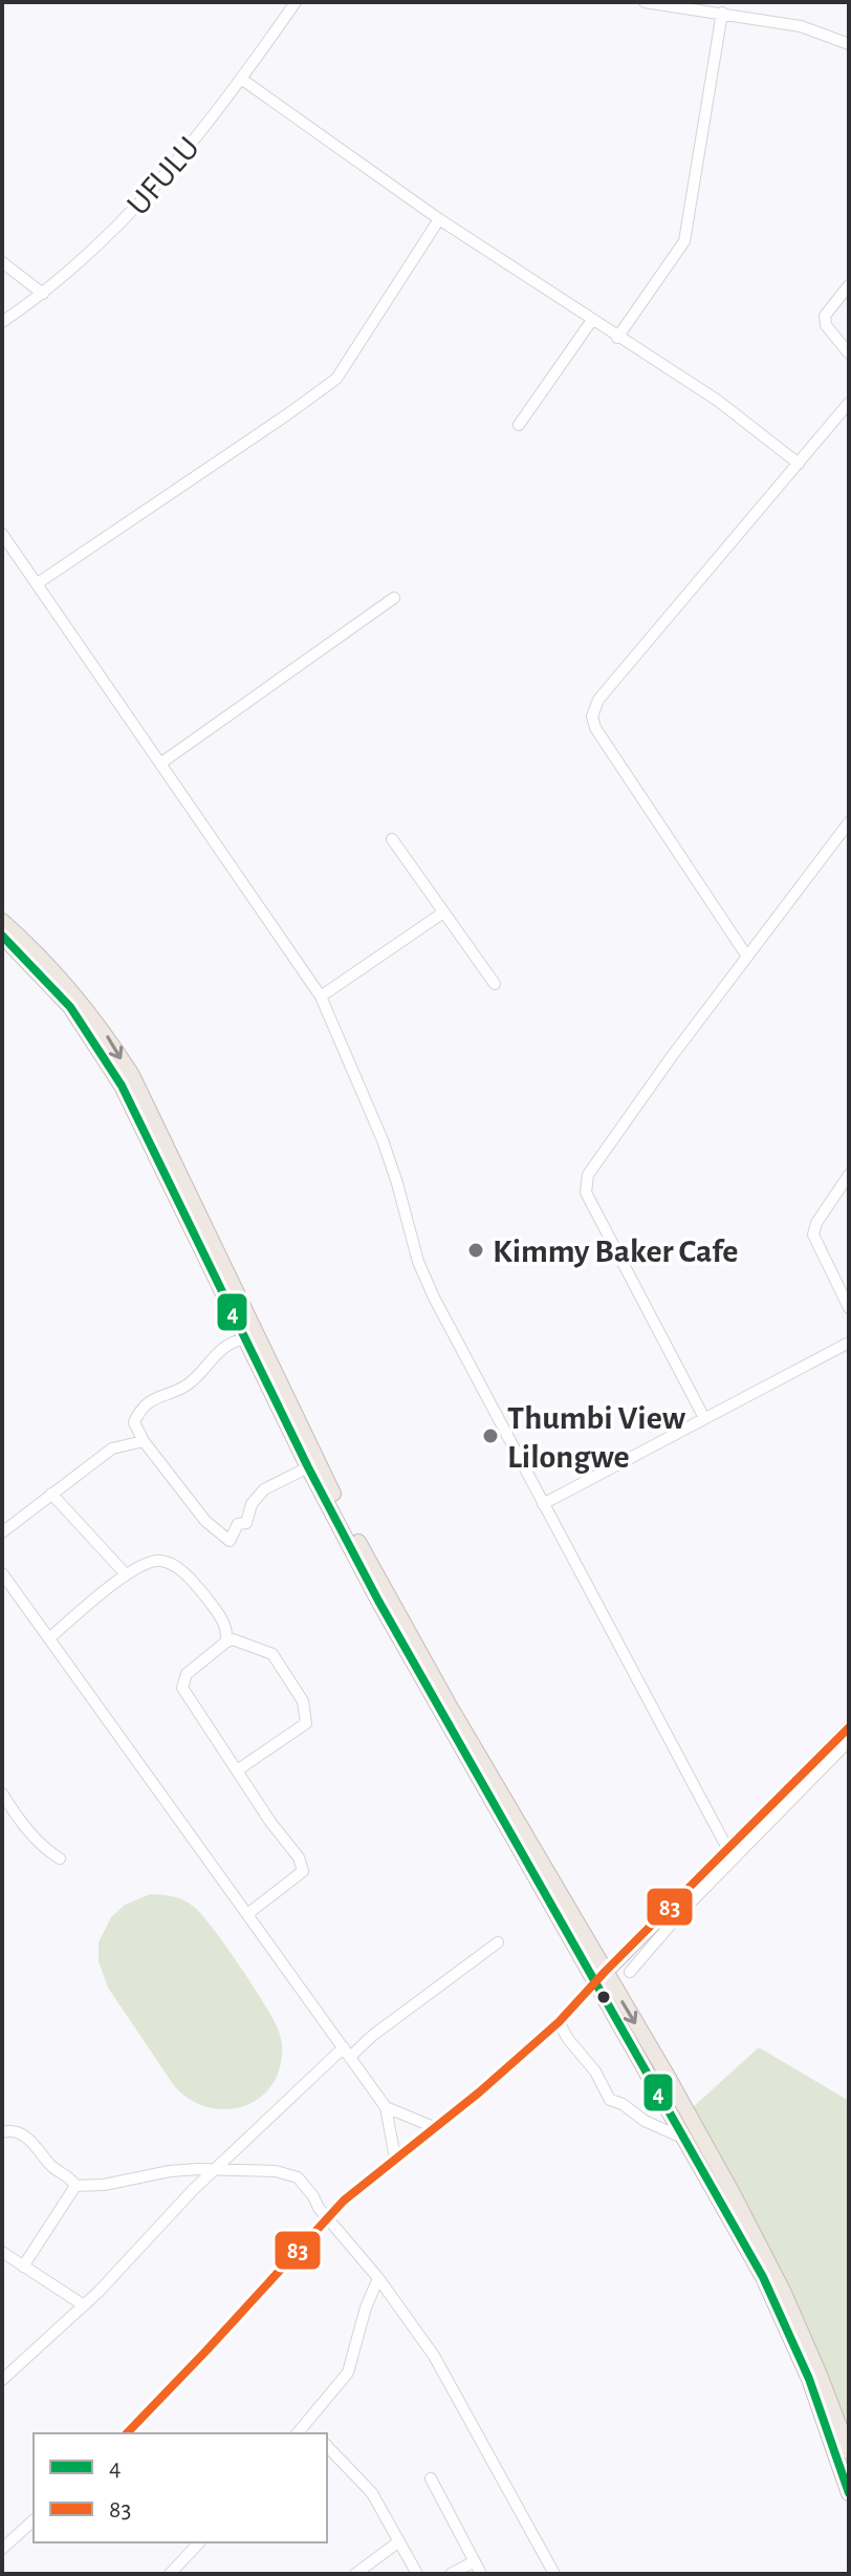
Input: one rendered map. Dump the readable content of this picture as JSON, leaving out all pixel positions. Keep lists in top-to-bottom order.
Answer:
{
  "streets": {
    "street": ["UFULU"]
  },
  "places": ["Kimmy Baker Cafe", "Thumbi View Lilongwe"],
  "lines": ["transit line 4", "transit line 83"],
  "legend": ["4", "83"]
}
